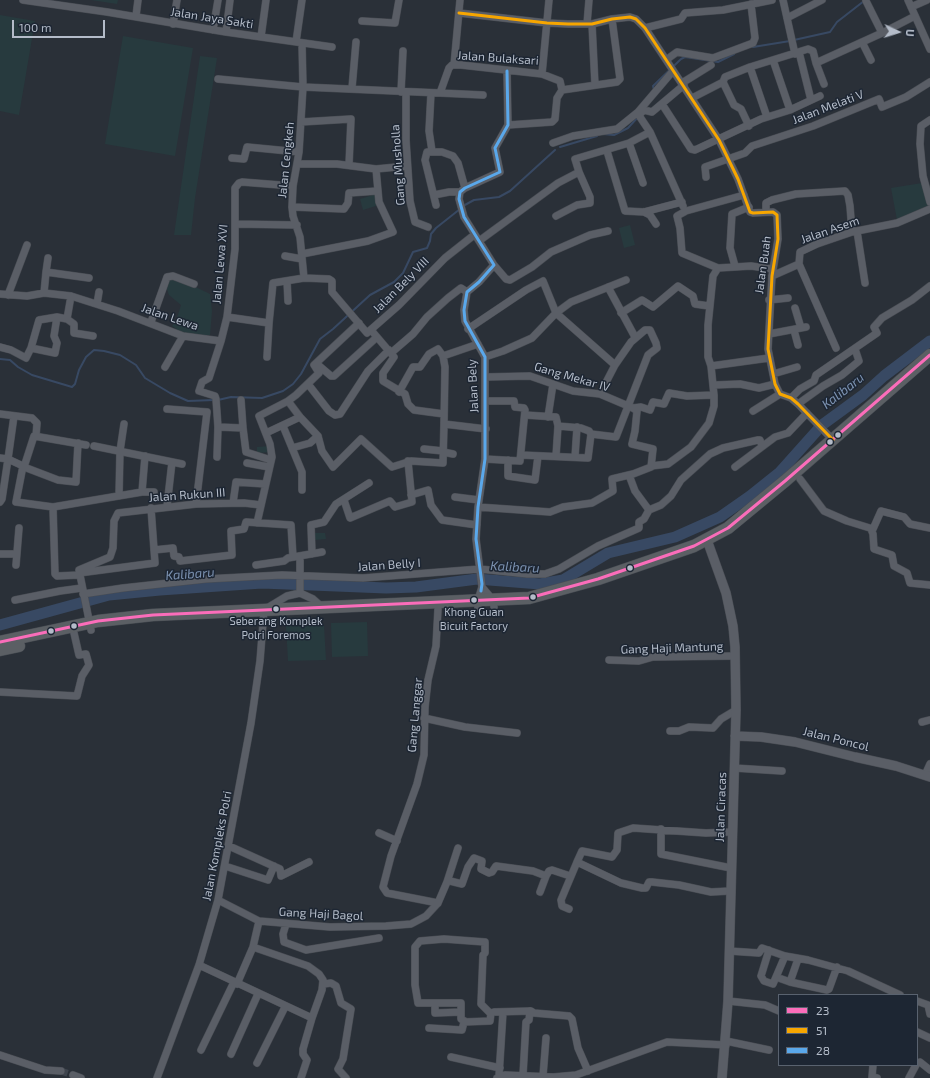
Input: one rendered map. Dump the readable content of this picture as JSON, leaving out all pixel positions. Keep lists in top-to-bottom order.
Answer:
{
  "streets": {
    "street": [
      "Jalan Jaya Sakti",
      "Jalan Bulaksari",
      "Jalan Melati V",
      "Jalan Cengkeh",
      "Gang Musholla",
      "Jalan Asem",
      "Jalan Lewa XVI",
      "Jalan Buah",
      "Jalan Bely VIII",
      "Jalan Lewa",
      "Gang Mekar IV",
      "Jalan Bely",
      "Jalan Rukun III",
      "Jalan Belly I",
      "Gang Haji Mantung",
      "Gang Langgar",
      "Jalan Poncol",
      "Jalan Ciracas",
      "Jalan Kompleks Polri",
      "Gang Haji Bagol"
    ]
  },
  "crossings": [
    ["Jalan Jaya Sakti", "Jalan Cengkeh"],
    ["Jalan Cengkeh", "Jalan Lewa XVI"],
    ["Jalan Asem", "Jalan Buah"],
    ["Gang Mekar IV", "Jalan Bely"],
    ["Jalan Bely", "Jalan Belly I"],
    ["Gang Haji Mantung", "Jalan Ciracas"],
    ["Gang Langgar", "Gang Haji Bagol"],
    ["Jalan Poncol", "Jalan Ciracas"],
    ["Jalan Kompleks Polri", "Gang Haji Bagol"]
  ],
  "water": ["Kalibaru"],
  "places": ["Khong Guan Bicuit Factory", "Seberang Komplek Polri Foremos"],
  "lines": ["transit line 51", "transit line 28", "transit line 23"],
  "legend": ["23", "51", "28"],
  "scale_bar": "100 m",
  "north": "right"
}
